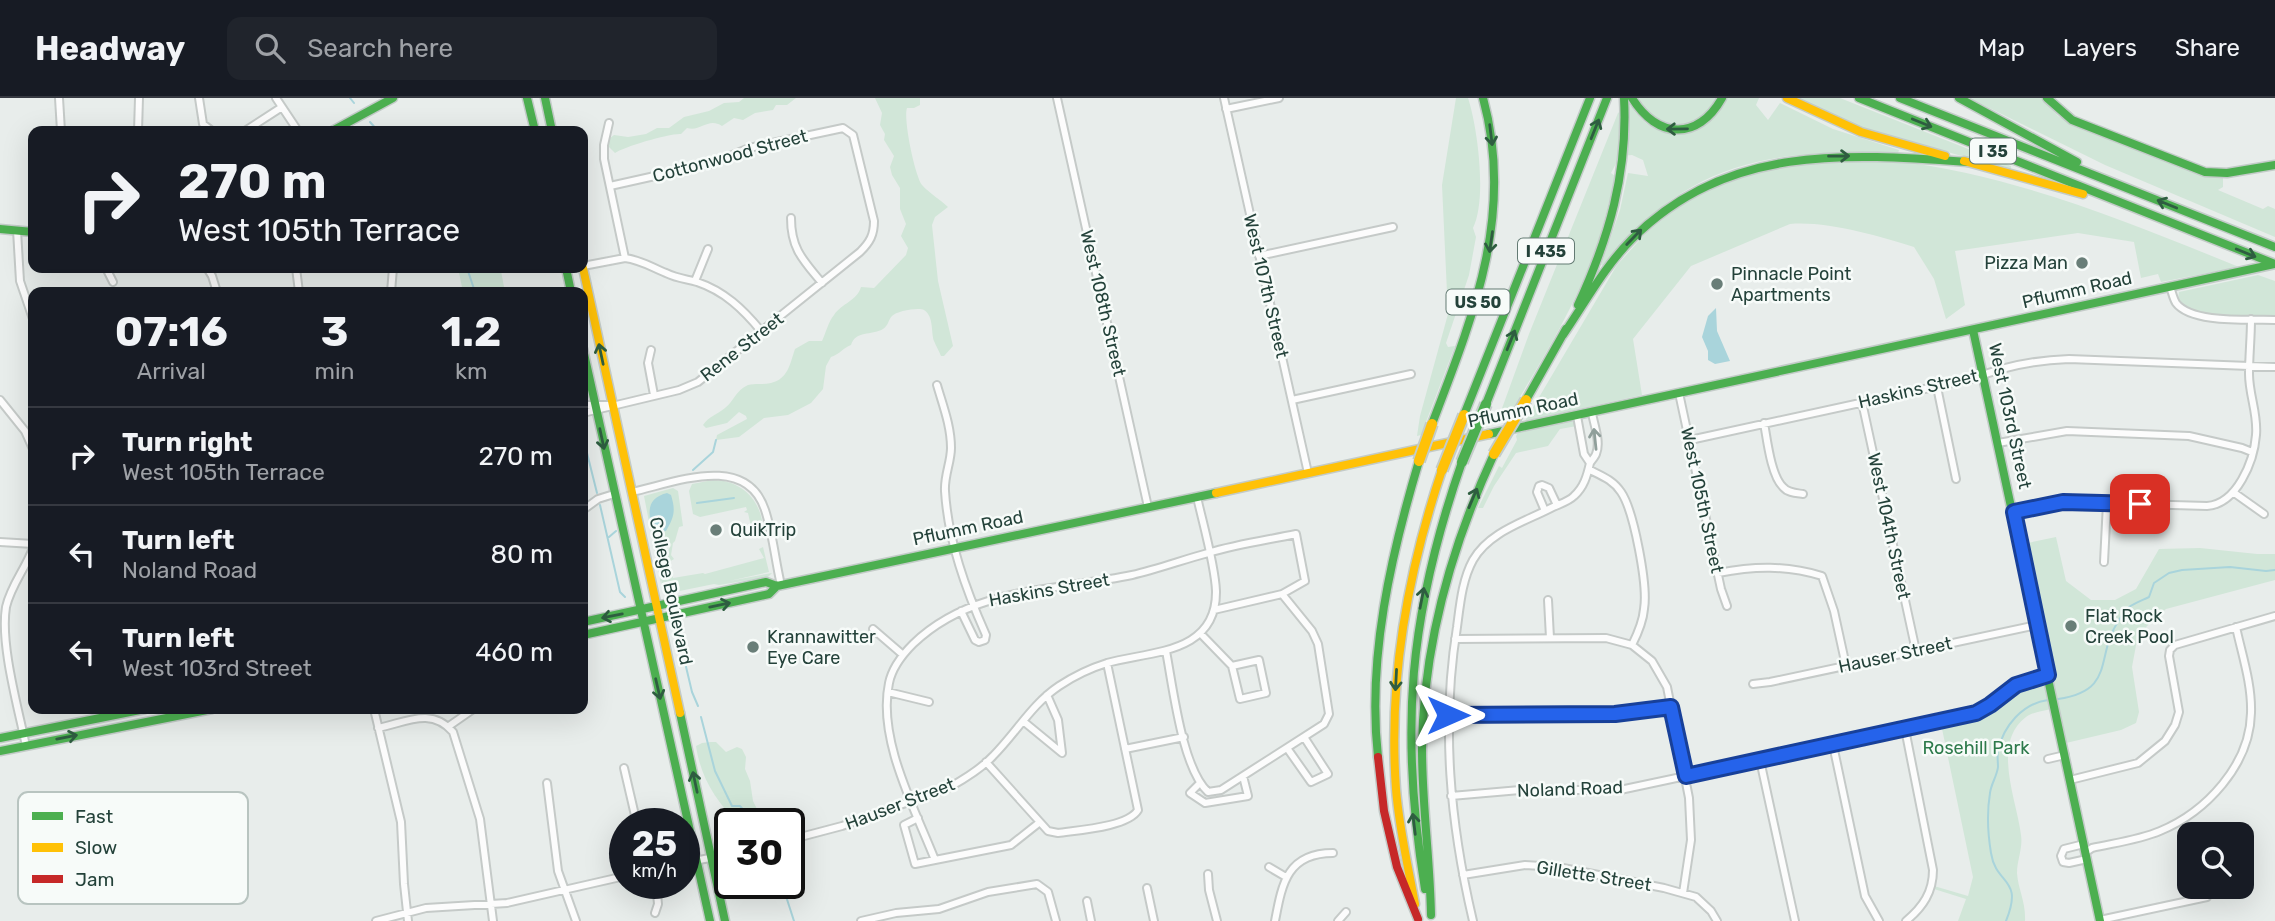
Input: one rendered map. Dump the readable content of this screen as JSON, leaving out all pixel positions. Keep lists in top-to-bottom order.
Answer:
{
  "streets": {
    "main road": [
      "I 35",
      "I 435",
      "Pflumm Road",
      "US 50",
      "West 103rd Street",
      "College Boulevard"
    ],
    "street": [
      "Cottonwood Street",
      "West 107th Street",
      "West 108th Street",
      "Rene Street",
      "Haskins Street",
      "West 105th Street",
      "West 104th Street",
      "Hauser Street",
      "Noland Road",
      "Gillette Street"
    ]
  },
  "crossings": [
    ["I 35", "Pflumm Road"],
    ["Cottonwood Street", "Rene Street"],
    ["I 435", "US 50"],
    ["West 107th Street", "Pflumm Road"],
    ["Pflumm Road", "West 108th Street"],
    ["Pflumm Road", "West 103rd Street"],
    ["Pflumm Road", "West 105th Street"],
    ["Pflumm Road", "College Boulevard"],
    ["Rene Street", "College Boulevard"],
    ["Haskins Street", "West 103rd Street"],
    ["Haskins Street", "West 105th Street"],
    ["Haskins Street", "West 104th Street"],
    ["West 103rd Street", "Hauser Street"],
    ["West 103rd Street", "Noland Road"],
    ["West 104th Street", "Hauser Street"]
  ],
  "parks": ["Rosehill Park"],
  "places": [
    "Pizza Man",
    "Pinnacle Point Apartments",
    "QuikTrip",
    "Flat Rock Creek Pool",
    "Krannawitter Eye Care"
  ],
  "legend": ["Fast", "Slow", "Jam"],
  "page": {
    "header": "Headway",
    "search": "Search here",
    "nav": ["Map", "Layers", "Share"],
    "turn": ["270 m", "West 105th Terrace"],
    "eta": [
      "07:16",
      "Arrival",
      "3",
      "min",
      "1.2",
      "km"
    ],
    "list": [
      {
        "name": "Turn right",
        "note": "West 105th Terrace",
        "value": "270 m"
      },
      {
        "name": "Turn left",
        "note": "Noland Road",
        "value": "80 m"
      },
      {
        "name": "Turn left",
        "note": "West 103rd Street",
        "value": "460 m"
      }
    ],
    "speed": "25 km/h",
    "limit": "30"
  }
}
